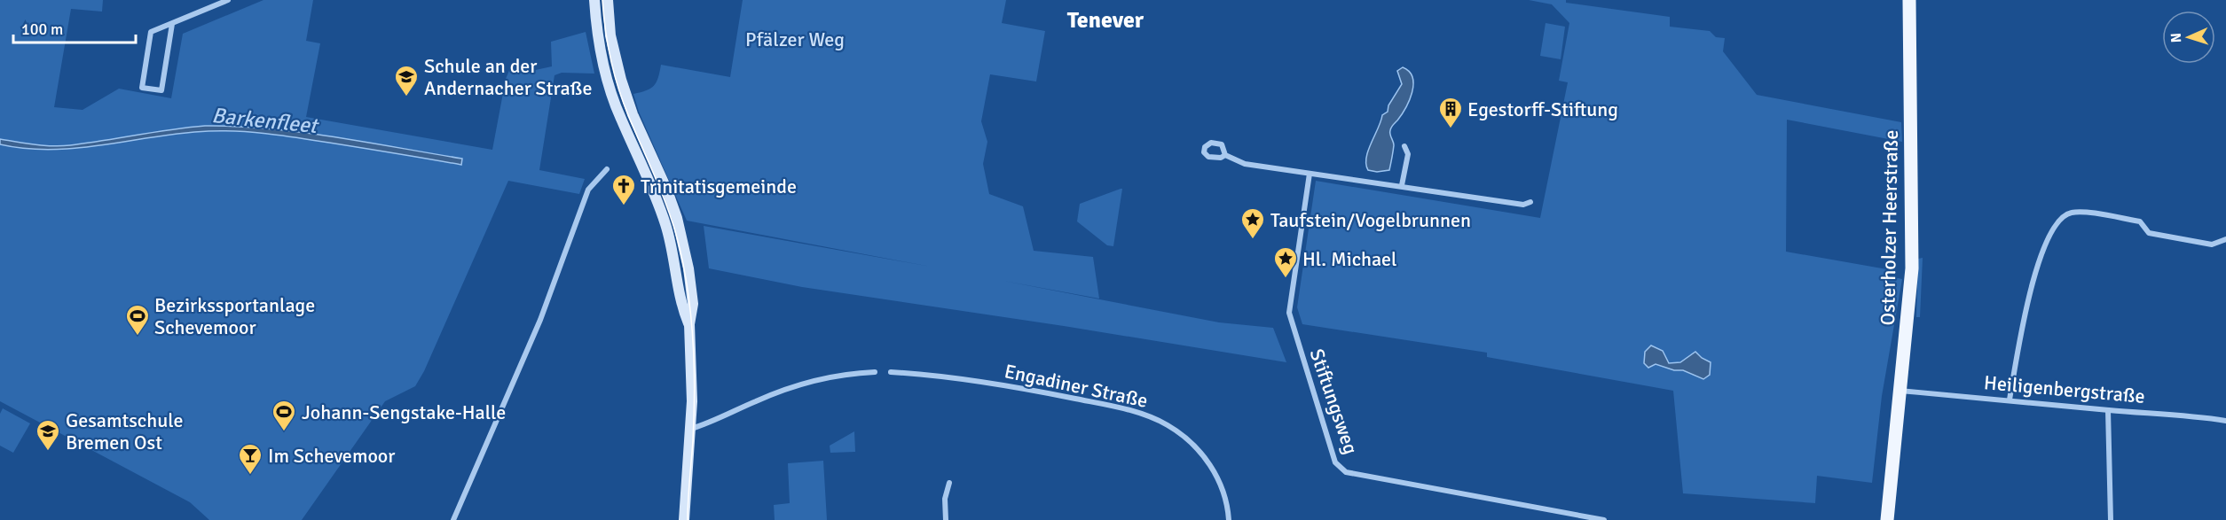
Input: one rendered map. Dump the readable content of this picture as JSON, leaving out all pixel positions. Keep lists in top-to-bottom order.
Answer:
{
  "streets": {
    "main road": ["Osterholzer Heerstraße"],
    "street": ["Engadiner Straße", "Heiligenbergstraße", "Stiftungsweg"]
  },
  "crossings": [
    ["Osterholzer Heerstraße", "Heiligenbergstraße"]
  ],
  "districts": ["Tenever"],
  "water": ["Barkenfleet"],
  "parks": ["Pfälzer Weg"],
  "places": {
    "school or university": ["Schule an der Andernacher Straße", "Gesamtschule Bremen Ost"],
    "building": ["Egestorff-Stiftung"],
    "church": ["Trinitatisgemeinde"],
    "place": ["Taufstein/Vogelbrunnen", "Hl. Michael"],
    "sports": ["Bezirkssportanlage Schevemoor", "Johann-Sengstake-Halle"],
    "bar": ["Im Schevemoor"]
  },
  "scale_bar": "100 m",
  "north": "left"
}
